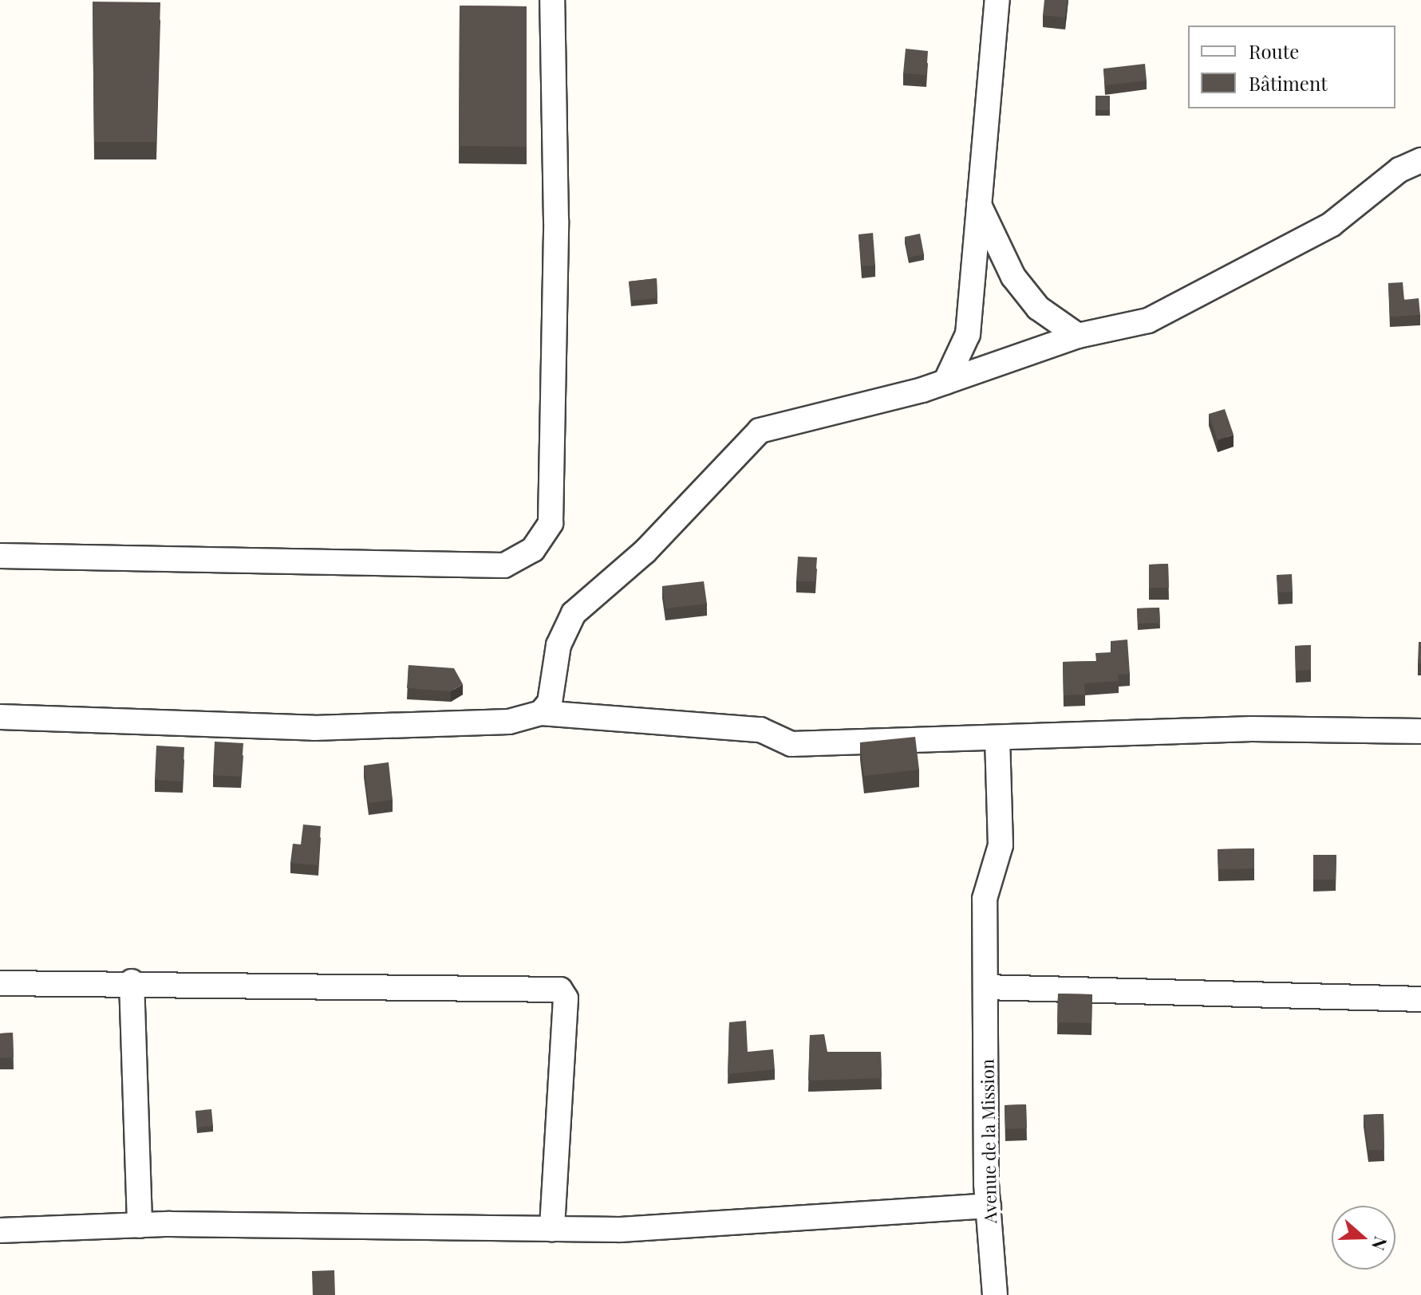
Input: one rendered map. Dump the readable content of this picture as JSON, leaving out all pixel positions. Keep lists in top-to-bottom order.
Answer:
{
  "streets": {
    "street": ["Avenue de la Mission"]
  },
  "legend": ["Route", "Bâtiment"],
  "north": "right"
}
